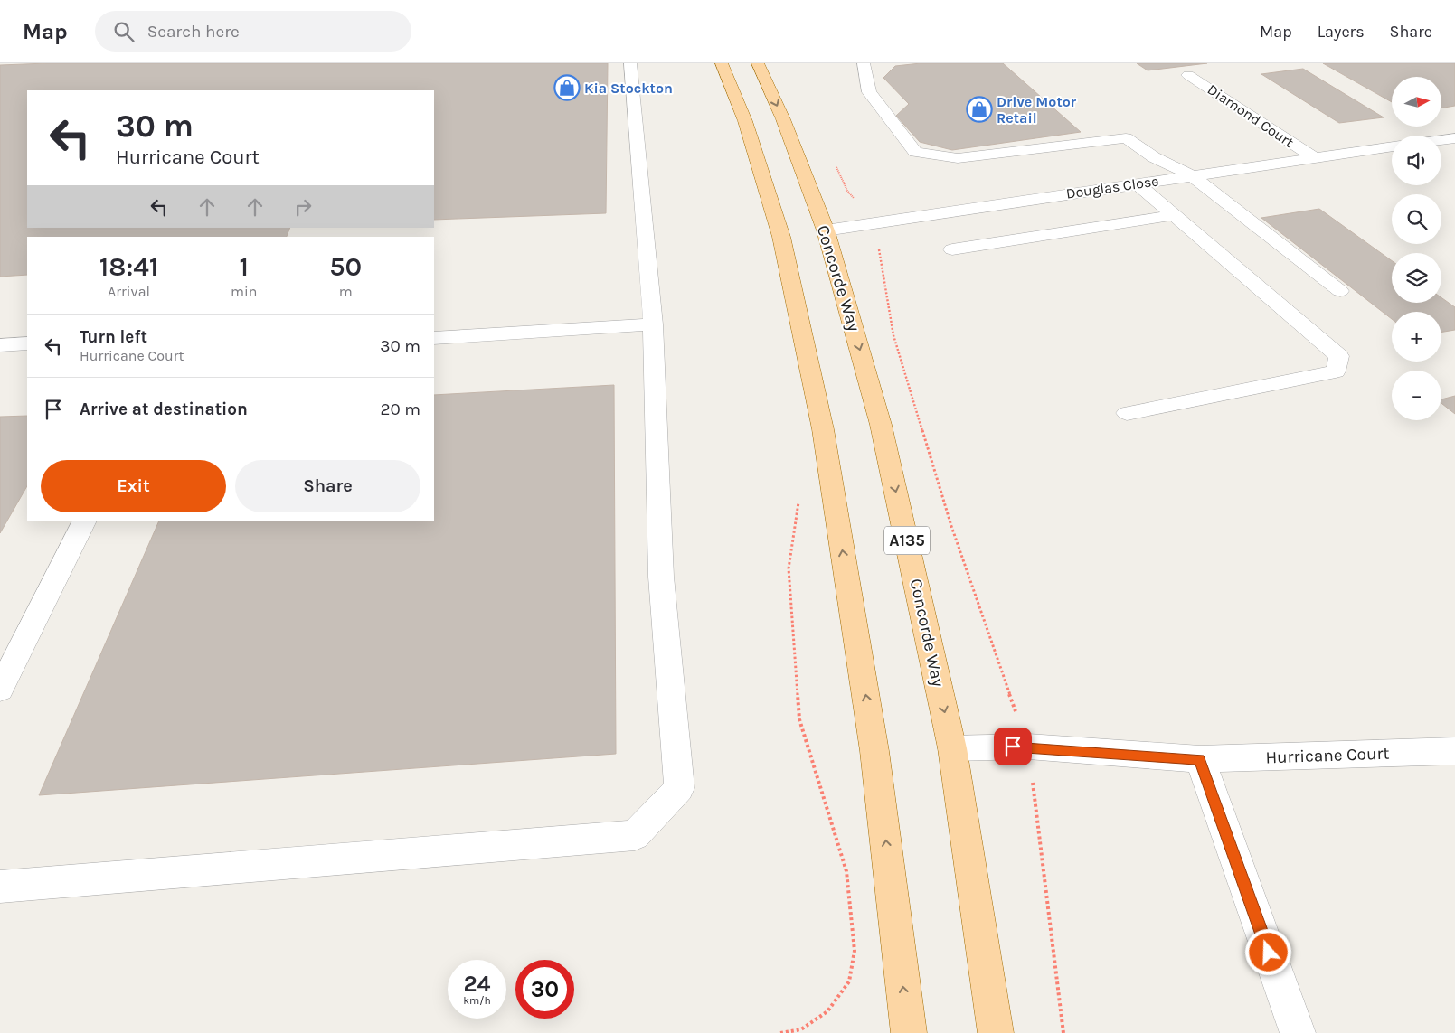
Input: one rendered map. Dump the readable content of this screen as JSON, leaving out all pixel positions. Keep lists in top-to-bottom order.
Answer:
{
  "streets": {
    "main road": ["Concorde Way", "A135"],
    "street": ["Diamond Court", "Douglas Close", "Hurricane Court"]
  },
  "crossings": [
    ["Diamond Court", "Douglas Close"],
    ["Douglas Close", "Concorde Way"],
    ["Concorde Way", "Hurricane Court"]
  ],
  "places": {
    "shop": ["Kia Stockton", "Drive Motor Retail"]
  },
  "north": "right",
  "page": {
    "header": "Map",
    "search": "Search here",
    "nav": ["Map", "Layers", "Share"],
    "map_buttons": ["+", "−"],
    "turn": ["30 m", "Hurricane Court"],
    "eta": [
      "18:41",
      "Arrival",
      "1",
      "min",
      "50",
      "m"
    ],
    "list": [
      {
        "name": "Turn left",
        "note": "Hurricane Court",
        "value": "30 m"
      },
      {
        "name": "Arrive at destination",
        "value": "20 m"
      }
    ],
    "buttons": ["Exit", "Share"],
    "speed": "24 km/h",
    "limit": "30"
  }
}
